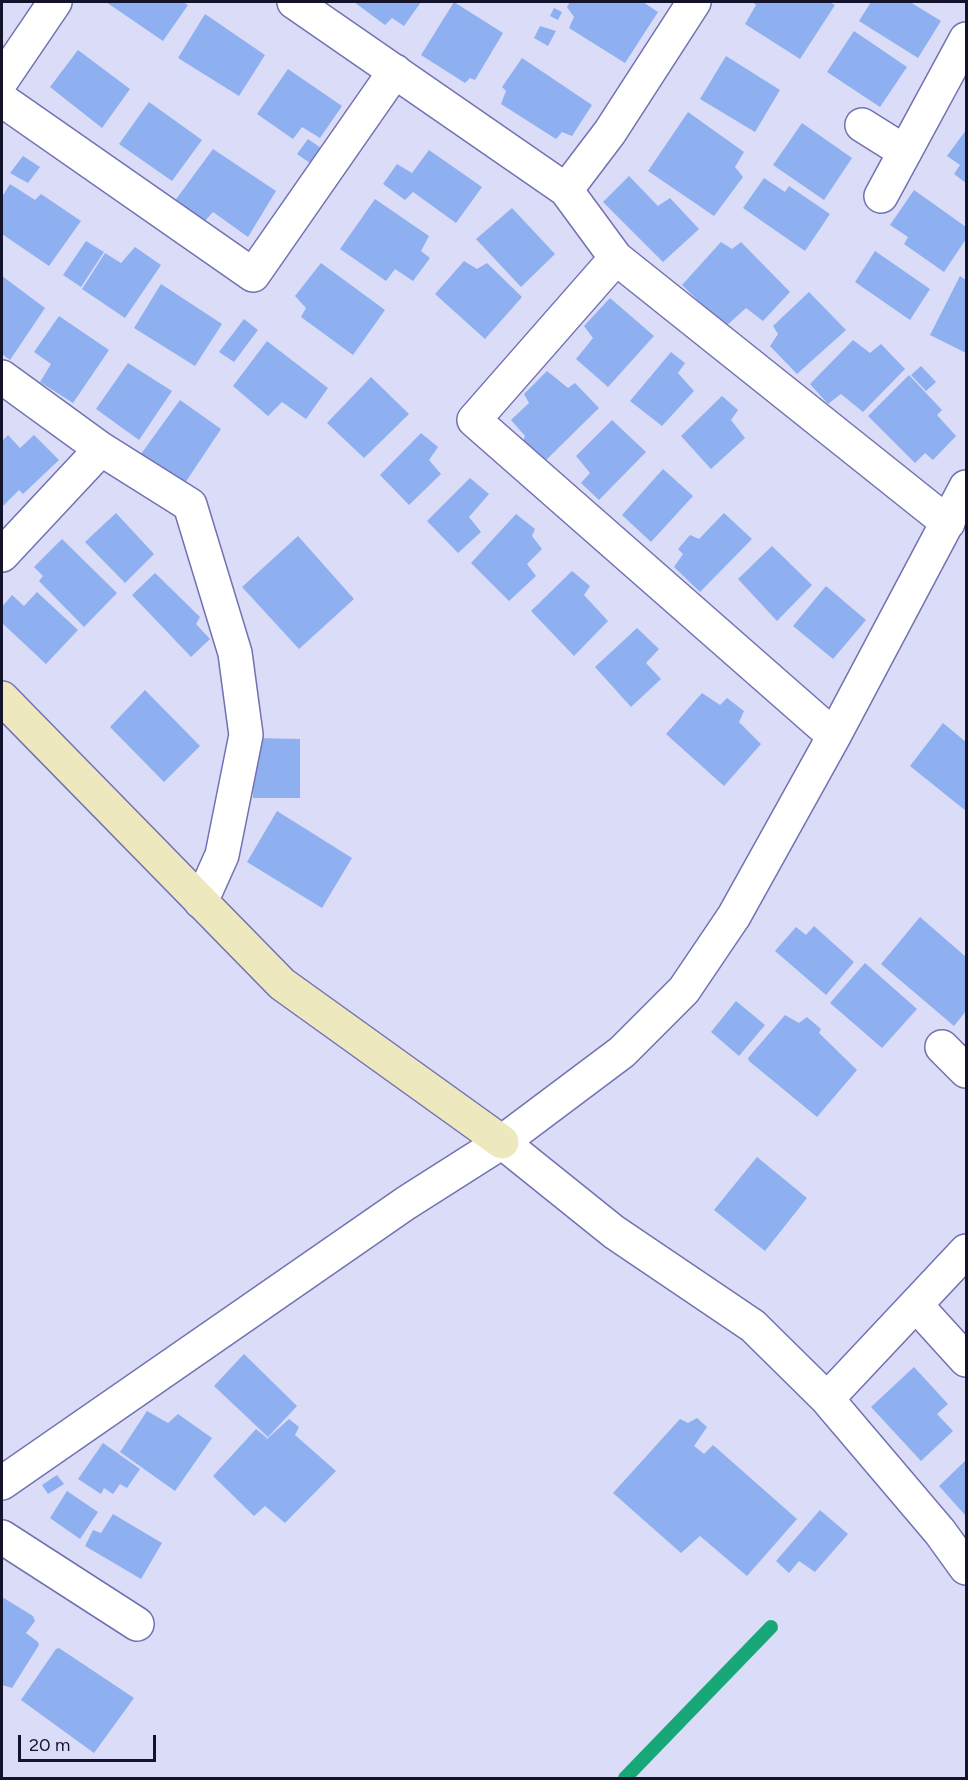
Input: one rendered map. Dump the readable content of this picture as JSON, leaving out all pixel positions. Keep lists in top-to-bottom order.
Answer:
{
  "scale_bar": "20 m"
}
